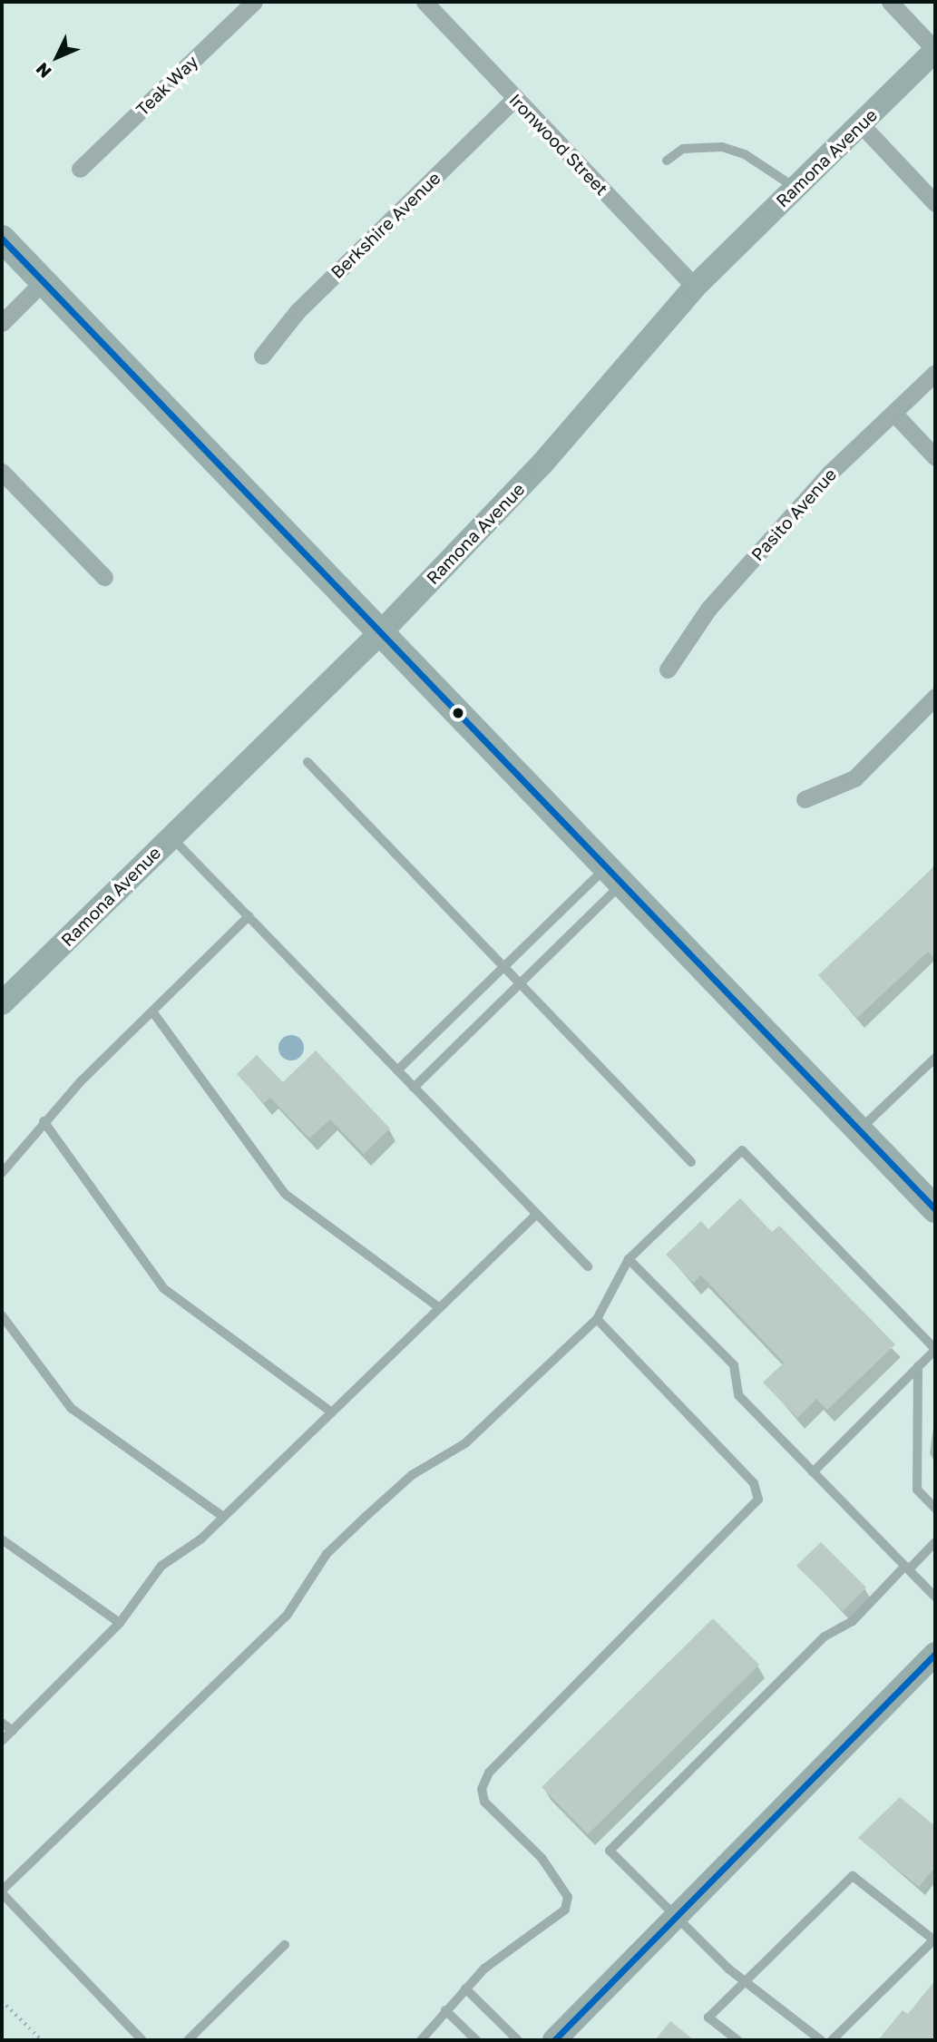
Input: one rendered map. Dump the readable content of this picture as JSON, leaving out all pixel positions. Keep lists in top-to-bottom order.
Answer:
{
  "streets": {
    "street": [
      "Teak Way",
      "Ironwood Street",
      "Ramona Avenue",
      "Berkshire Avenue",
      "Pasito Avenue"
    ]
  },
  "crossings": [
    ["Ironwood Street", "Ramona Avenue"],
    ["Ironwood Street", "Berkshire Avenue"]
  ],
  "north": "bottom left"
}
